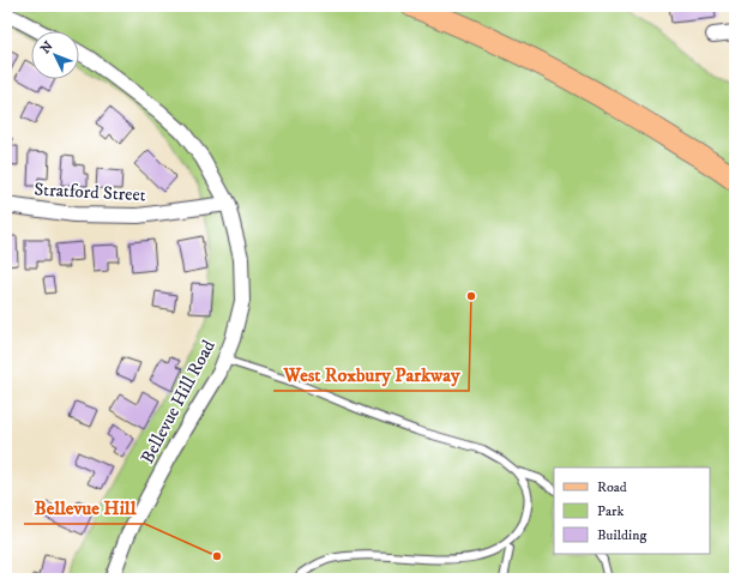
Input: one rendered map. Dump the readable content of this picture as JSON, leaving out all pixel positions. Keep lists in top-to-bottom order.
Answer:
{
  "streets": {
    "street": ["Stratford Street", "Bellevue Hill Road"]
  },
  "crossings": [
    ["Stratford Street", "Bellevue Hill Road"]
  ],
  "places": ["West Roxbury Parkway", "Bellevue Hill"],
  "legend": ["Road", "Park", "Building"],
  "north": "top left"
}
